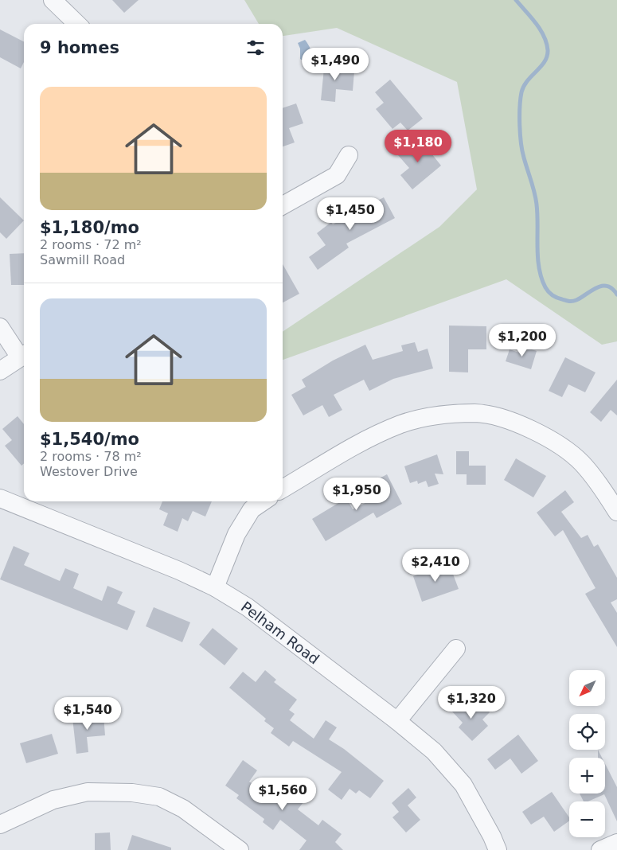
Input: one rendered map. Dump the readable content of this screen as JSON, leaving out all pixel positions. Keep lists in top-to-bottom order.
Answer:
{
  "streets": {
    "street": ["Pelham Road"]
  },
  "north": "bottom left",
  "page": {
    "heading": "9 homes",
    "price": [
      "$1,490",
      "$1,180",
      "$1,450",
      "$1,200",
      "$1,950",
      "$2,410",
      "$1,320",
      "$1,540",
      "$1,560"
    ],
    "list": [
      {
        "name": "$1,180/mo",
        "note": "2 rooms · 72 m² · Sawmill Road"
      },
      {
        "name": "$1,540/mo",
        "note": "2 rooms · 78 m² · Westover Drive"
      }
    ],
    "map_buttons": ["+", "−"]
  }
}
